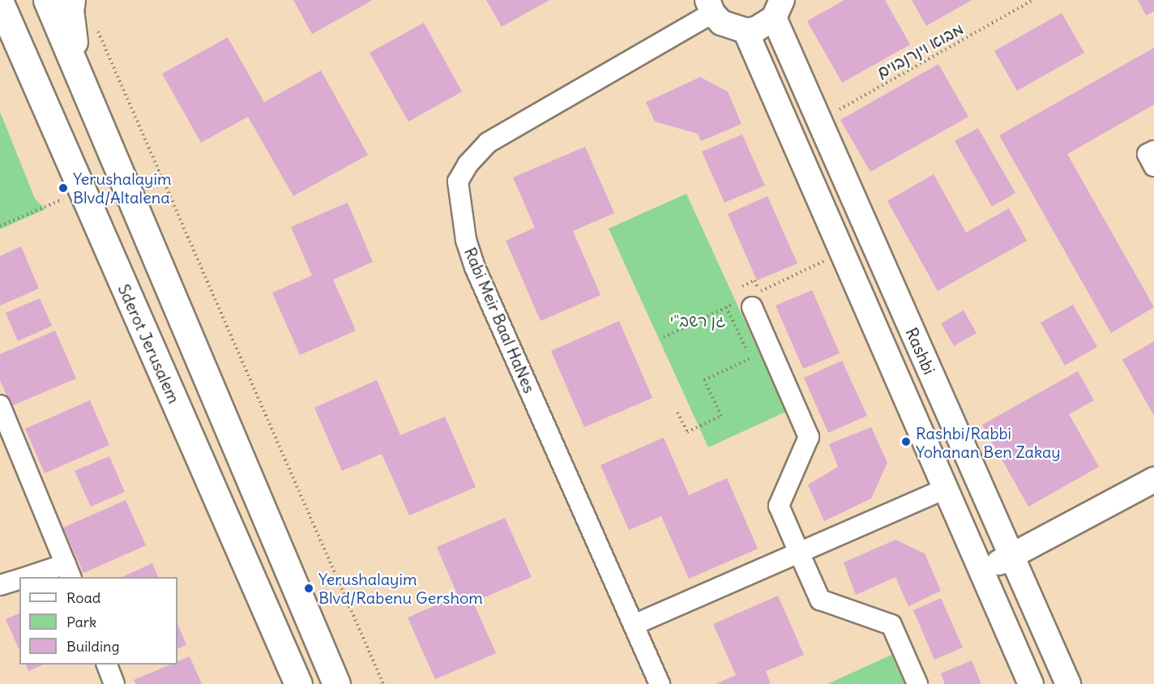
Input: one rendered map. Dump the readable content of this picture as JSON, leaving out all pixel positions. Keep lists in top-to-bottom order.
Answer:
{
  "streets": {
    "main road": ["Sderot Jerusalem"],
    "street": ["Rabi Meir Baal HaNes", "Rashbi"],
    "path": ["מבוא וינרנבוים"]
  },
  "crossings": [
    ["מבוא וינרנבוים", "Rashbi"]
  ],
  "parks": ["גן רשב\"י"],
  "places": ["Yerushalayim Blvd/Altalena", "Rashbi/Rabbi Yohanan Ben Zakay", "Yerushalayim Blvd/Rabenu Gershom"],
  "legend": ["Road", "Park", "Building"]
}
